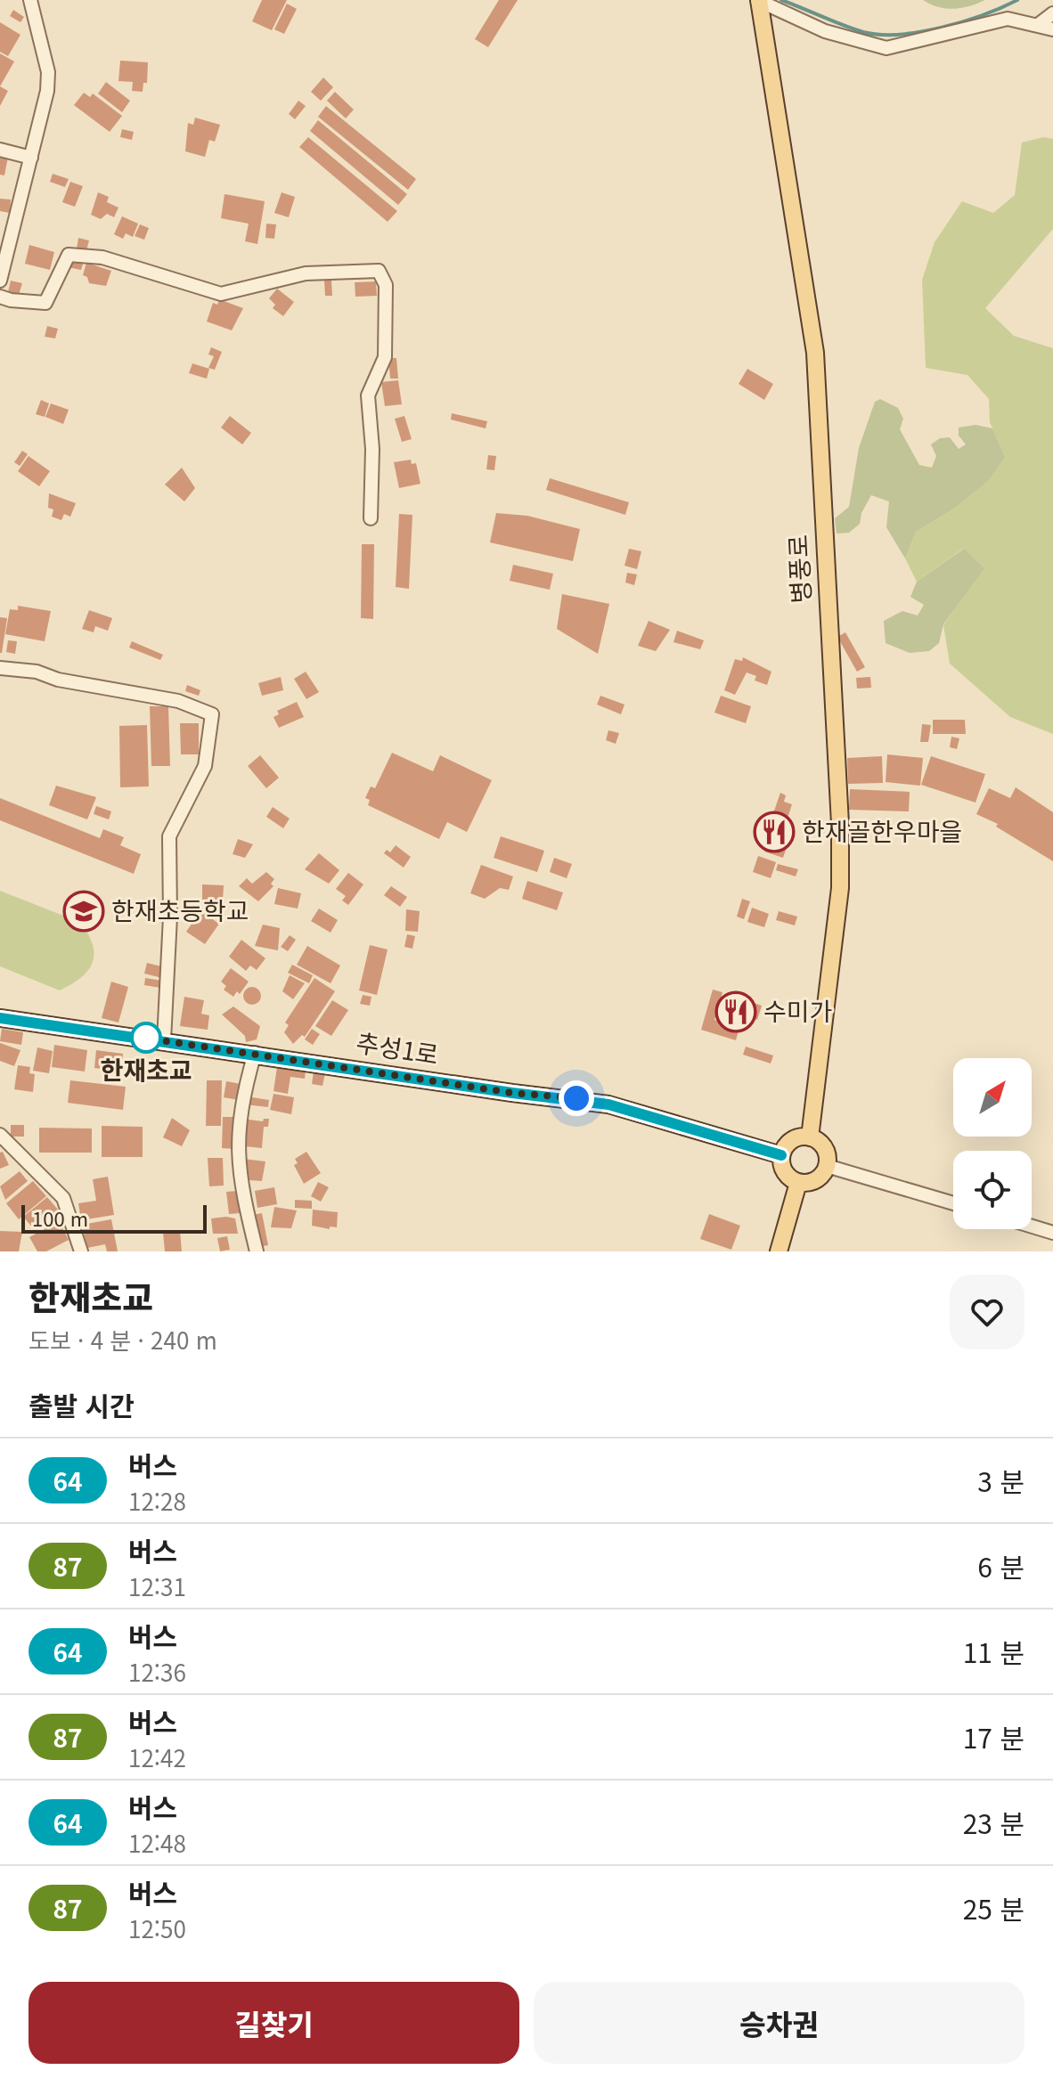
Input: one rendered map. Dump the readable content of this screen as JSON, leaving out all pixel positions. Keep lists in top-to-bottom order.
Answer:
{
  "streets": {
    "main road": ["병풍로", "추성1로"]
  },
  "crossings": [
    ["병풍로", "추성1로"]
  ],
  "places": {
    "restaurant": ["한재골한우마을", "수미가"],
    "school or university": ["한재초등학교"],
    "other": ["한재초교"]
  },
  "lines": ["bus line 64"],
  "scale_bar": "100 m",
  "north": "top right",
  "page": {
    "scale": "100 m",
    "heading": [
      ["한재초교", "도보 · 4 분 · 240 m"],
      "출발 시간"
    ],
    "list": [
      {
        "mark": "64",
        "name": "버스",
        "note": "12:28",
        "value": "3 분"
      },
      {
        "mark": "87",
        "name": "버스",
        "note": "12:31",
        "value": "6 분"
      },
      {
        "mark": "64",
        "name": "버스",
        "note": "12:36",
        "value": "11 분"
      },
      {
        "mark": "87",
        "name": "버스",
        "note": "12:42",
        "value": "17 분"
      },
      {
        "mark": "64",
        "name": "버스",
        "note": "12:48",
        "value": "23 분"
      },
      {
        "mark": "87",
        "name": "버스",
        "note": "12:50",
        "value": "25 분"
      }
    ],
    "buttons": ["길찾기", "승차권"]
  }
}
